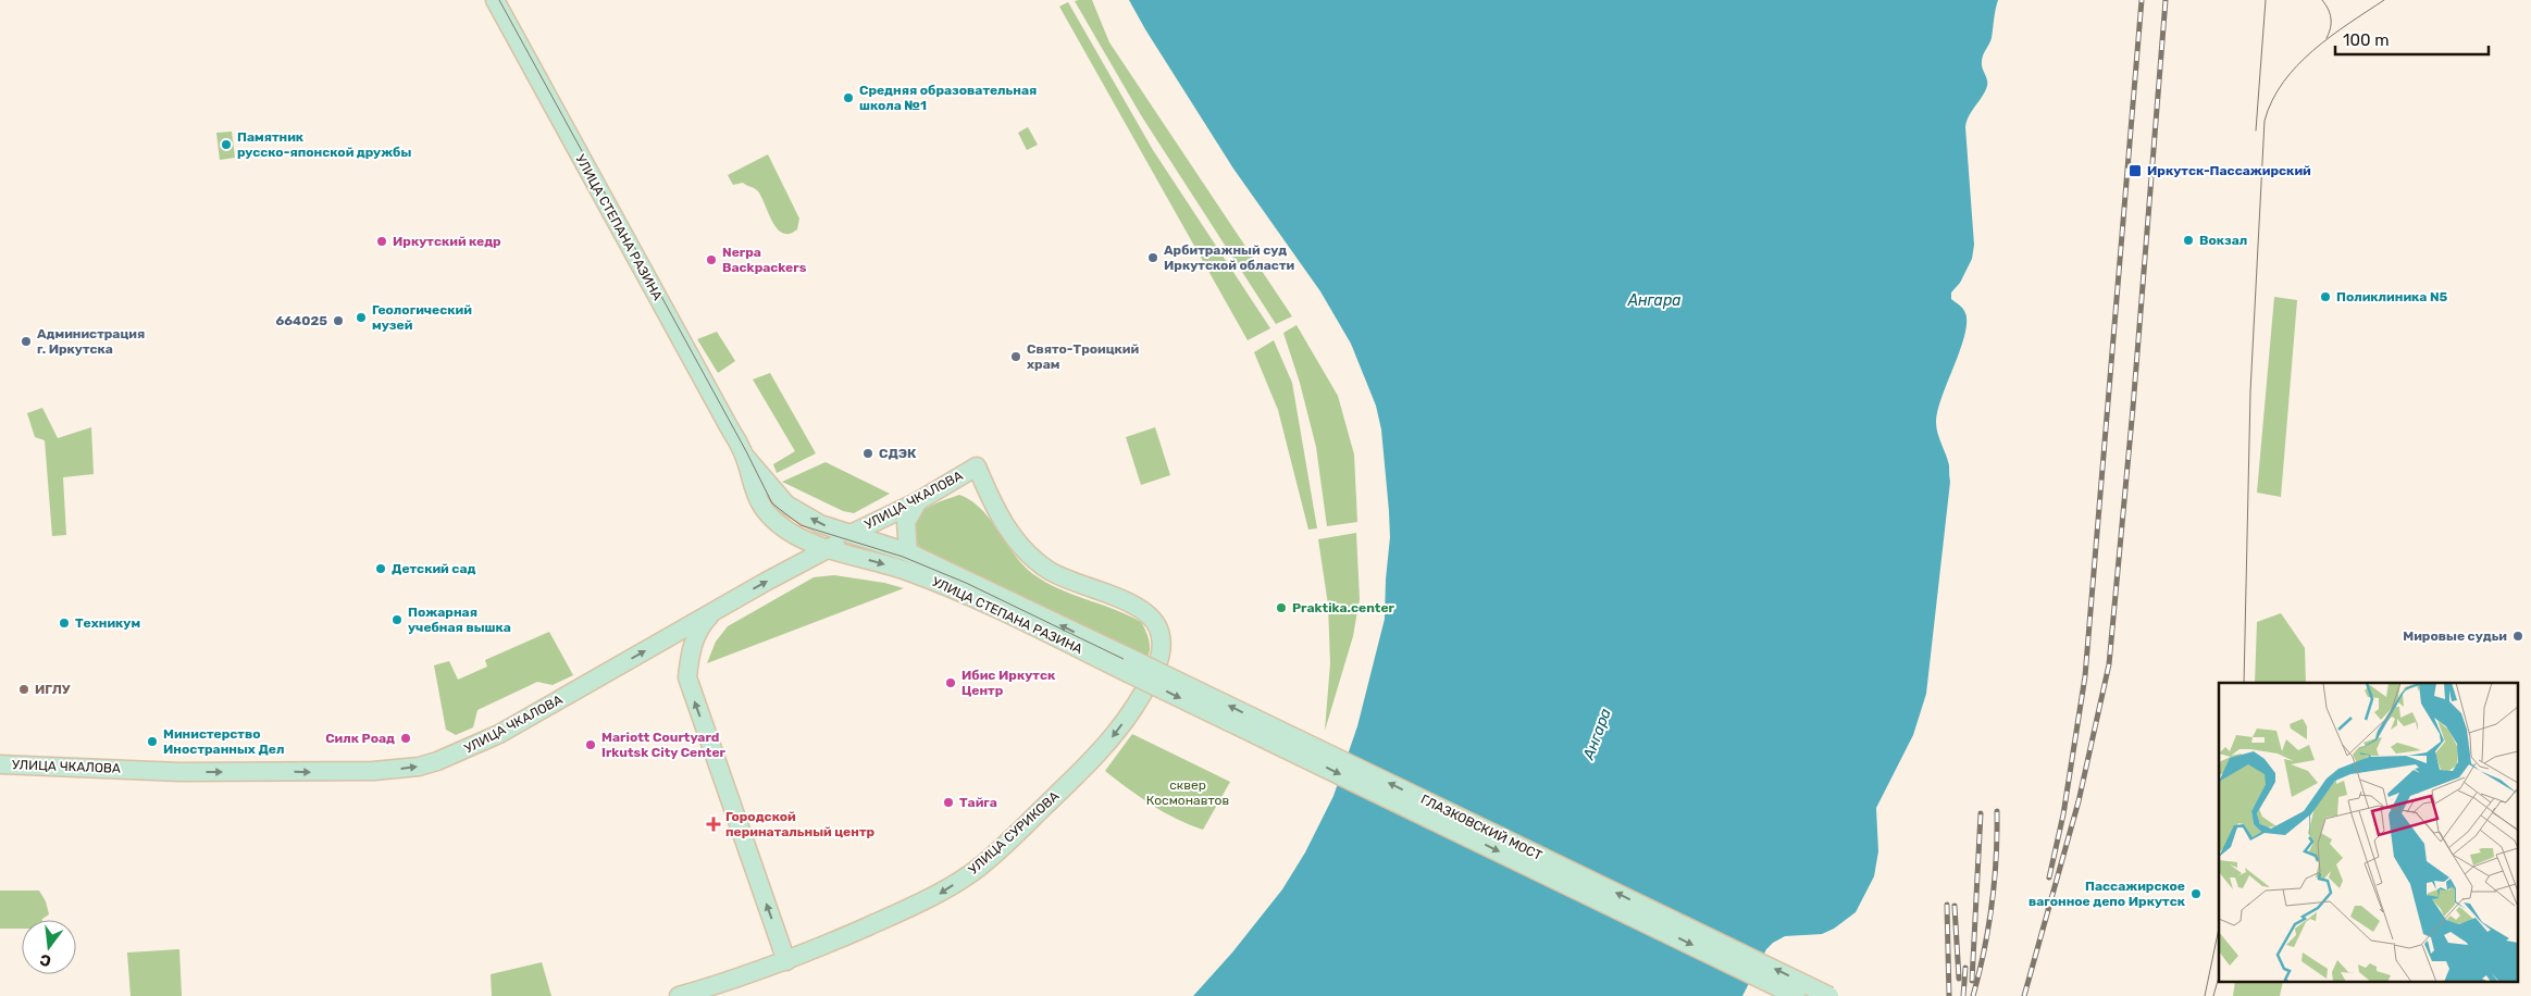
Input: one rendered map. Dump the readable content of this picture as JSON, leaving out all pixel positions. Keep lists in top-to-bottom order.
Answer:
{
  "streets": {
    "main road": [
      "УЛИЦА СТЕПАНА РАЗИНА",
      "УЛИЦА ЧКАЛОВА",
      "ГЛАЗКОВСКИЙ МОСТ",
      "УЛИЦА СУРИКОВА"
    ]
  },
  "crossings": [
    ["УЛИЦА СТЕПАНА РАЗИНА", "УЛИЦА ЧКАЛОВА"],
    ["УЛИЦА СТЕПАНА РАЗИНА", "ГЛАЗКОВСКИЙ МОСТ"],
    ["УЛИЦА ЧКАЛОВА", "УЛИЦА СУРИКОВА"]
  ],
  "one_way": ["УЛИЦА ЧКАЛОВА", "УЛИЦА СУРИКОВА"],
  "water": ["Ангара"],
  "parks": ["сквер Космонавтов"],
  "places": {
    "other": [
      "Средняя образовательная школа №1",
      "Памятник русско-японской дружбы",
      "Вокзал",
      "Иркутский кедр",
      "Арбитражный суд Иркутской области",
      "Nerpa Backpackers",
      "Поликлиника N5",
      "Геологический музей",
      "664025",
      "Администрация г. Иркутска",
      "Свято-Троицкий храм",
      "СДЭК",
      "Детский сад",
      "Praktika.center",
      "Пожарная учебная вышка",
      "Техникум",
      "Мировые судьи",
      "Ибис Иркутск Центр",
      "ИГЛУ",
      "Силк Роад",
      "Министерство Иностранных Дел",
      "Mariott Courtyard Irkutsk City Center",
      "Тайга",
      "Пассажирское вагонное депо Иркутск"
    ],
    "transit": ["Иркутск-Пассажирский"],
    "health": ["Городской перинатальный центр"]
  },
  "scale_bar": "100 m",
  "north": "bottom"
}
